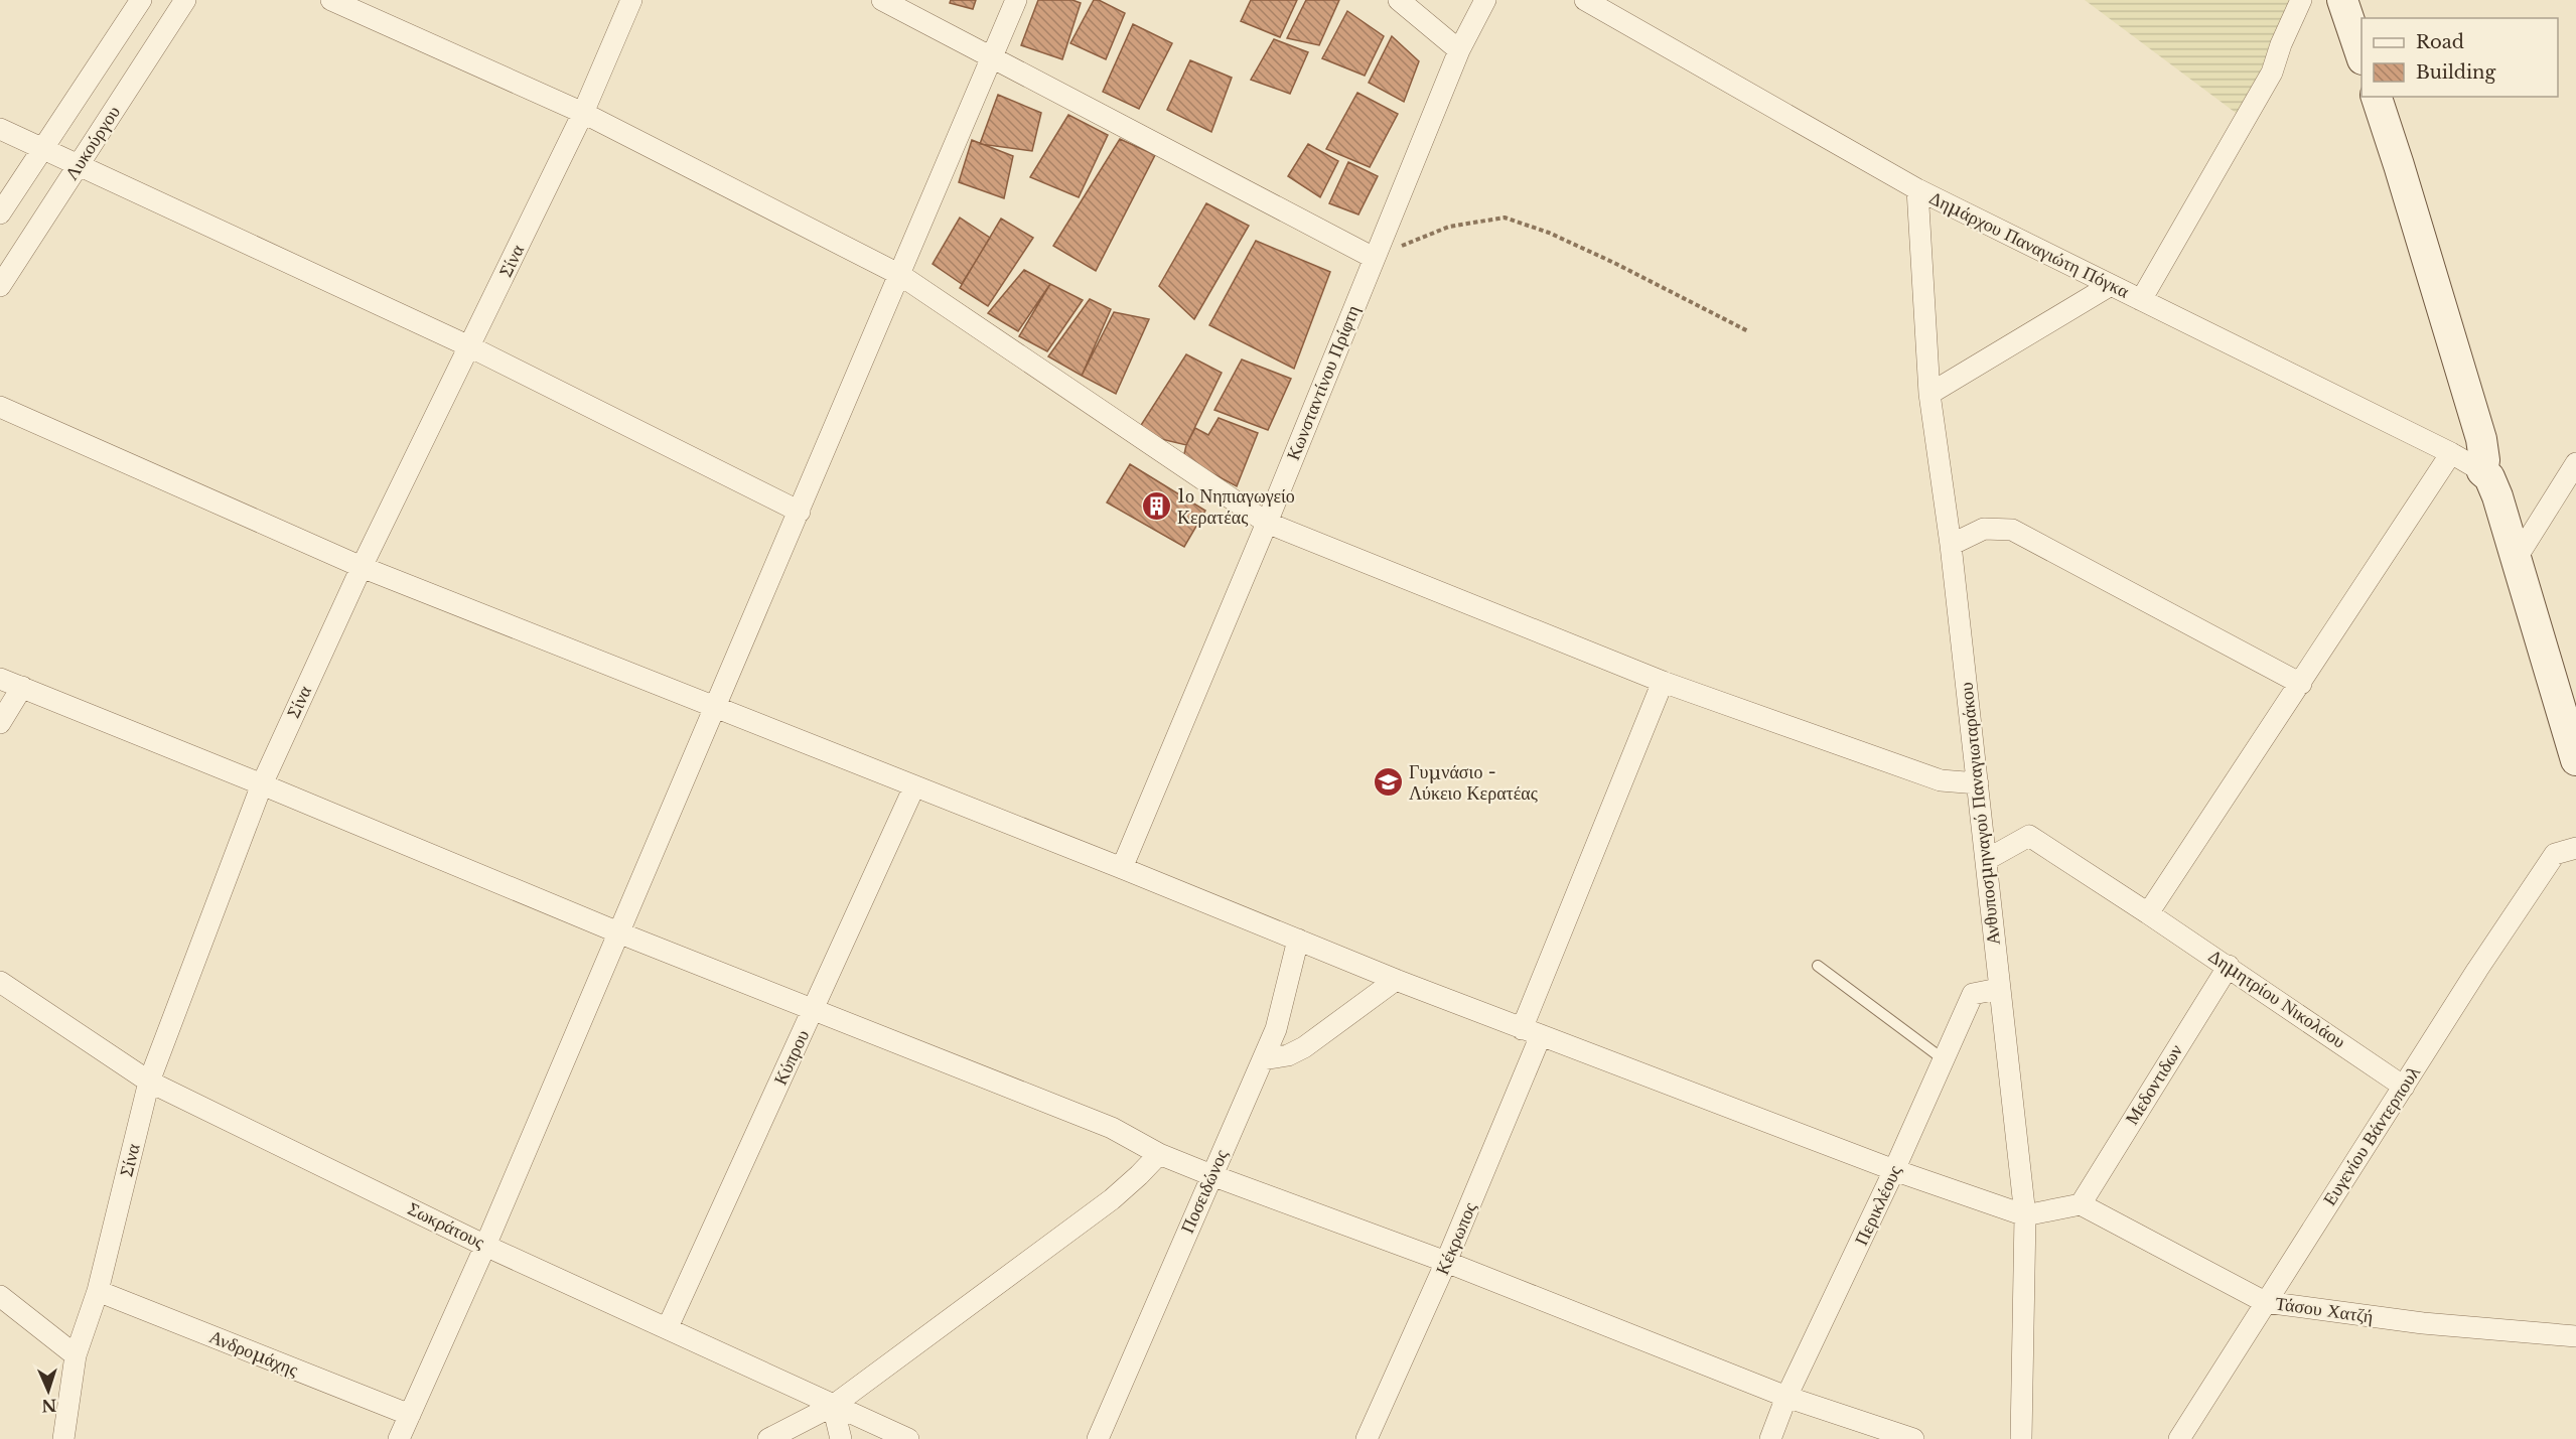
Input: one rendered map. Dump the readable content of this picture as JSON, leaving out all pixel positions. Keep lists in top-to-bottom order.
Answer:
{
  "streets": {
    "street": [
      "Λυκούργου",
      "Δημάρχου Παναγιώτη Πόγκα",
      "Σίνα",
      "Κωνσταντίνου Πρίφτη",
      "Ανθυποσμηναγού Παναγιωταράκου",
      "Δημητρίου Νικολάου",
      "Κύπρου",
      "Μεδοντιδων",
      "Ευγενίου Βάντερπουλ",
      "Ποσειδώνος",
      "Περικλέους",
      "Σωκράτους",
      "Κέκρωπος",
      "Τάσου Χατζή",
      "Ανδρομάχης"
    ]
  },
  "crossings": [
    ["Δημάρχου Παναγιώτη Πόγκα", "Ανθυποσμηναγού Παναγιωταράκου"],
    ["Σίνα", "Σωκράτους"],
    ["Σίνα", "Ανδρομάχης"],
    ["Ανθυποσμηναγού Παναγιωταράκου", "Δημητρίου Νικολάου"],
    ["Ανθυποσμηναγού Παναγιωταράκου", "Περικλέους"],
    ["Δημητρίου Νικολάου", "Μεδοντιδων"],
    ["Δημητρίου Νικολάου", "Ευγενίου Βάντερπουλ"],
    ["Κύπρου", "Σωκράτους"],
    ["Μεδοντιδων", "Τάσου Χατζή"],
    ["Ευγενίου Βάντερπουλ", "Τάσου Χατζή"]
  ],
  "places": {
    "building": ["1ο Νηπιαγωγείο Κερατέας"],
    "school or university": ["Γυμνάσιο - Λύκειο Κερατέας"]
  },
  "legend": ["Road", "Building"],
  "north": "bottom"
}
